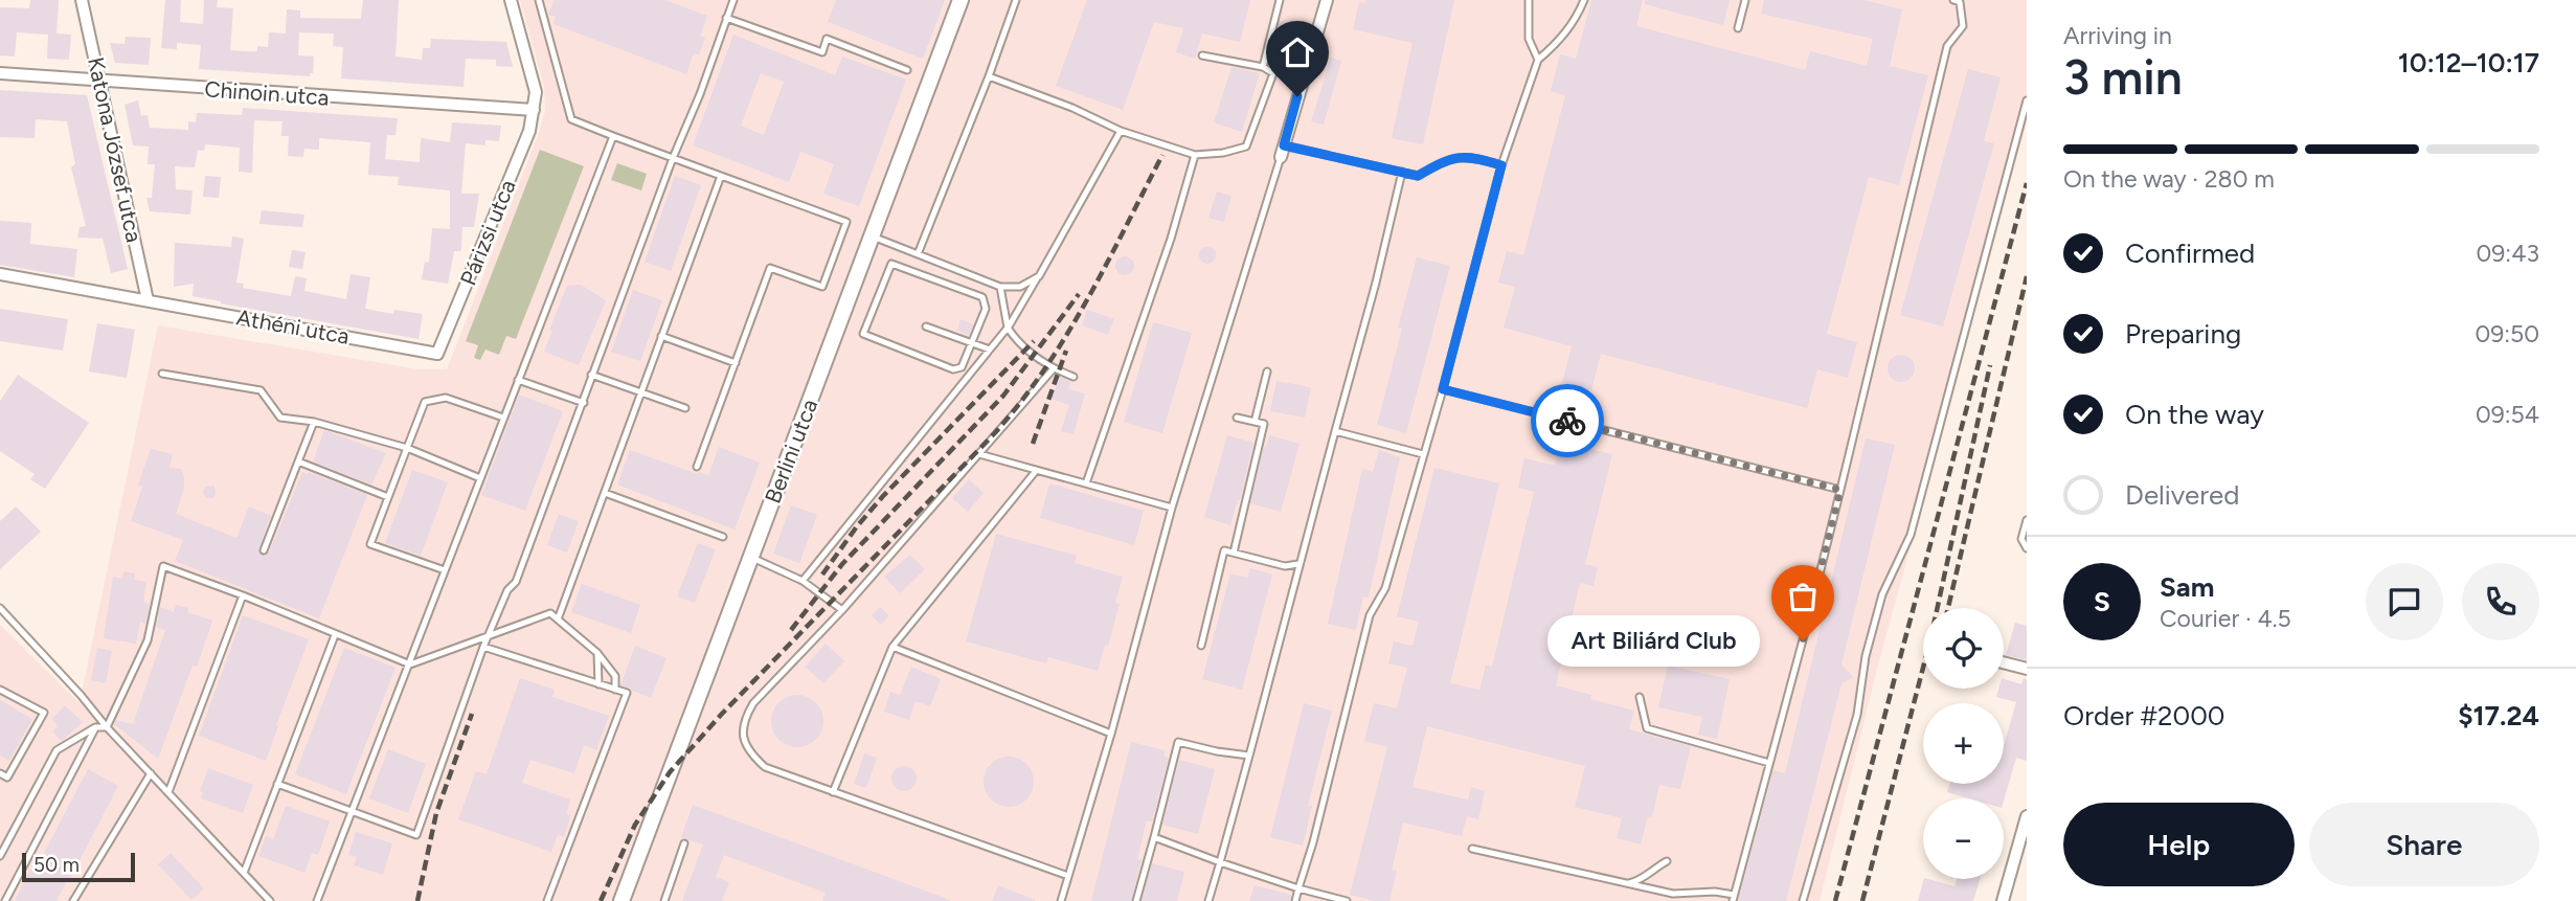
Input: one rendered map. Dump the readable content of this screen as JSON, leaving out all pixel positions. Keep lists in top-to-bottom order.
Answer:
{
  "streets": {
    "street": [
      "Chinoin utca",
      "Katona József utca",
      "Párizsi utca",
      "Athéni utca",
      "Berlini utca"
    ]
  },
  "crossings": [
    ["Chinoin utca", "Katona József utca"],
    ["Chinoin utca", "Párizsi utca"],
    ["Katona József utca", "Athéni utca"],
    ["Párizsi utca", "Athéni utca"]
  ],
  "places": ["Art Biliárd Club"],
  "scale_bar": "50 m",
  "page": {
    "heading": ["3 min", "Arriving in", "10:12–10:17"],
    "panel": [
      "Sam",
      "Courier · 4.5",
      "Order #2000",
      "$17.24"
    ],
    "bar": "On the way · 280 m",
    "list": [
      ["Confirmed", "09:43"],
      ["Preparing", "09:50"],
      ["On the way", "09:54"],
      "Delivered"
    ],
    "round": "S",
    "map_buttons": ["+", "−"],
    "bubble": "Art Biliárd Club",
    "buttons": ["Help", "Share"],
    "scale": "50 m"
  }
}
